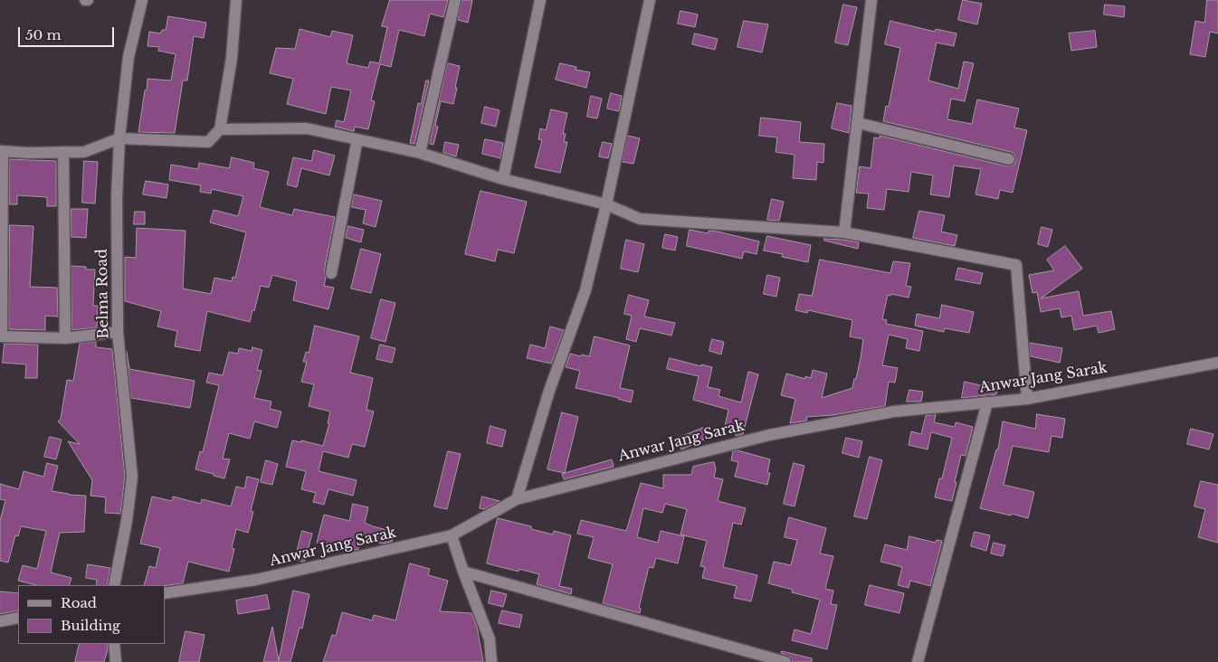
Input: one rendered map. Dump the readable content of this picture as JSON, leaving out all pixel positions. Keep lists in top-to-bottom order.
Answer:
{
  "streets": {
    "street": ["Belma Road", "Anwar Jang Sarak"]
  },
  "legend": ["Road", "Building"],
  "scale_bar": "50 m"
}
